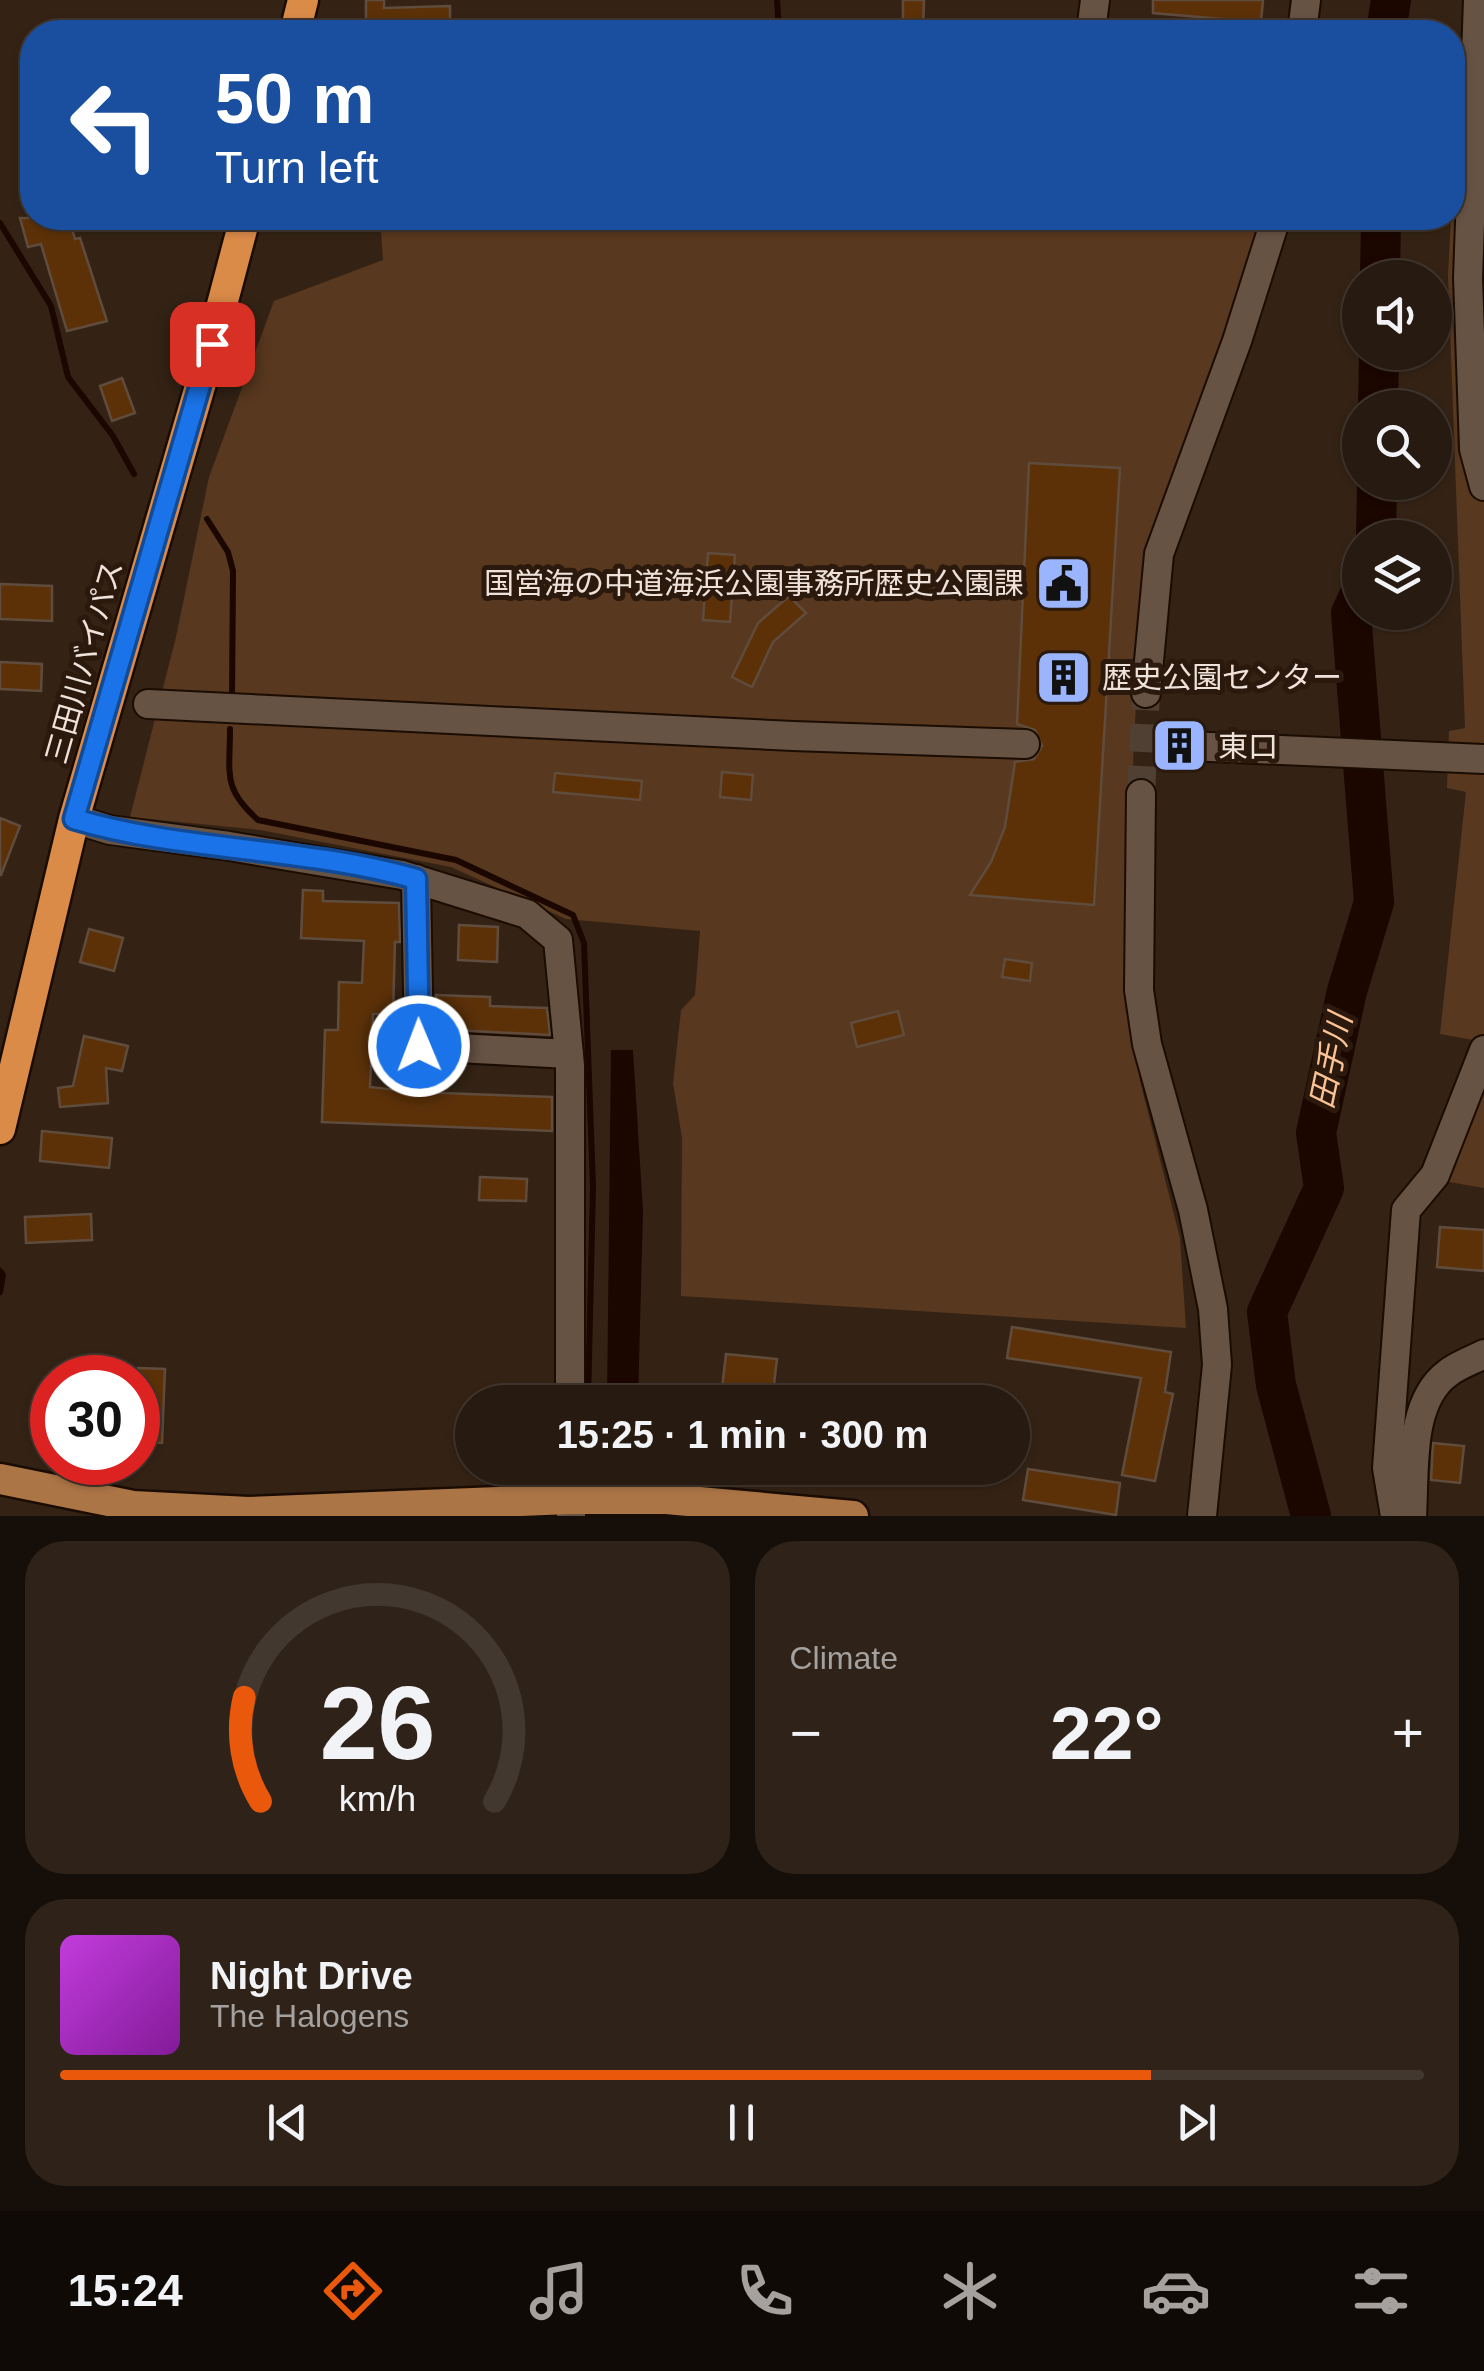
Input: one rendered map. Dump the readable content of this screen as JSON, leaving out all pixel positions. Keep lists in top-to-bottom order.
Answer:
{
  "streets": {
    "highway": ["三田川バイパス"]
  },
  "water": ["田手川"],
  "places": {
    "public building": ["国営海の中道海浜公園事務所歴史公園課"],
    "building": ["歴史公園センター", "東口"]
  },
  "page": {
    "turn": ["50 m", "Turn left"],
    "limit": "30",
    "trip": "15:25 · 1 min · 300 m",
    "tile": "Climate",
    "heat": ["−", "22°", "+"],
    "song": ["Night Drive", "The Halogens"],
    "tabs": "15:24",
    "gauge": ["26", "km/h"]
  }
}
